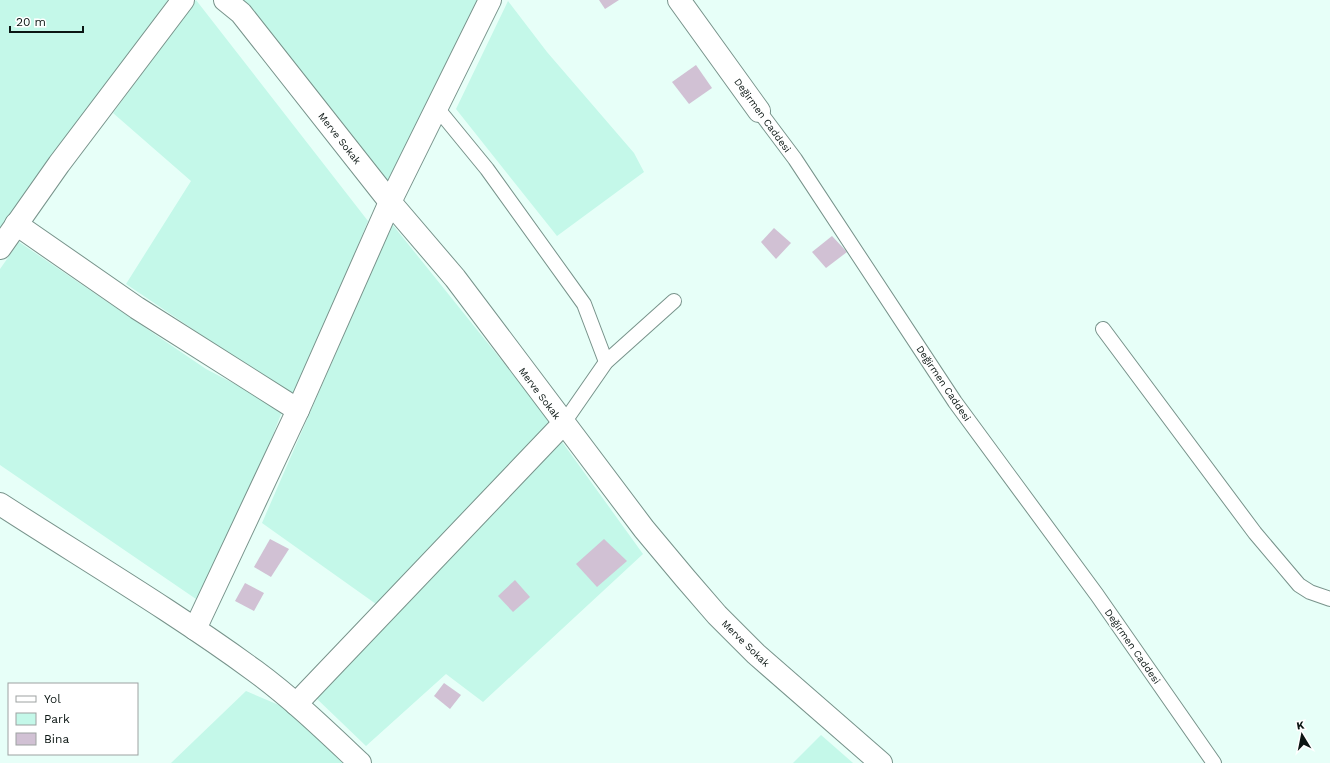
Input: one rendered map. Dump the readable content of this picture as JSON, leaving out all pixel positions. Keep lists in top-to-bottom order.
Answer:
{
  "streets": {
    "street": ["Değirmen Caddesi", "Merve Sokak"]
  },
  "legend": ["Yol", "Park", "Bina"],
  "scale_bar": "20 m",
  "north": "top"
}
